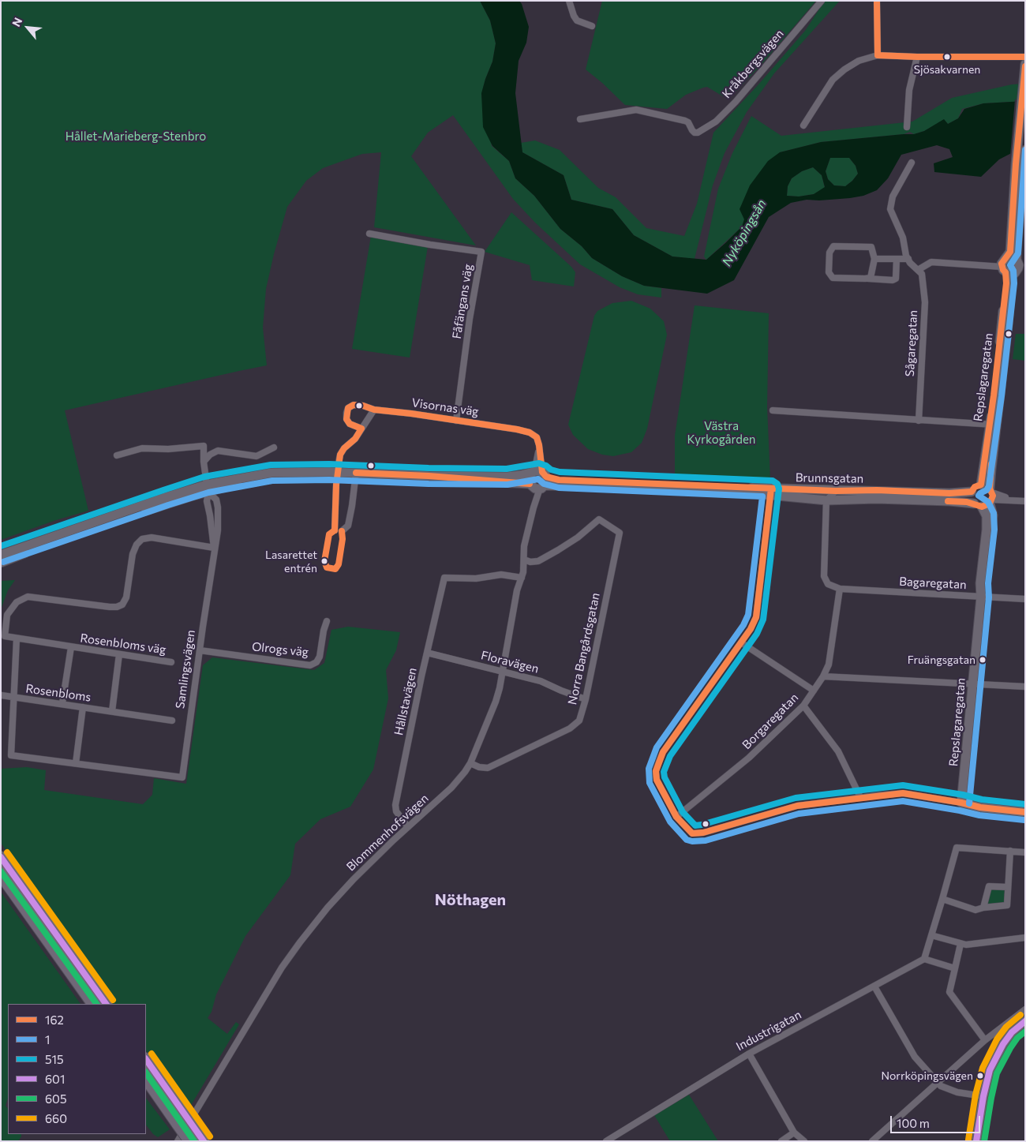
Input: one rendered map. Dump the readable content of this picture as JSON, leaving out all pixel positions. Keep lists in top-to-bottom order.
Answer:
{
  "streets": {
    "main road": ["Repslagaregatan", "Brunnsgatan"],
    "street": [
      "Kråkbergsvägen",
      "Fåfängans väg",
      "Sågaregatan",
      "Visornas väg",
      "Bagaregatan",
      "Rosenbloms väg",
      "Norra Bangårdsgatan",
      "Olrogs väg",
      "Floravägen",
      "Samlingsvägen",
      "Rosenbloms",
      "Hållstavägen",
      "Borgaregatan",
      "Blommenhofsvägen",
      "Industrigatan"
    ]
  },
  "crossings": [
    ["Fåfängans väg", "Visornas väg"],
    ["Repslagaregatan", "Brunnsgatan"],
    ["Repslagaregatan", "Bagaregatan"],
    ["Visornas väg", "Brunnsgatan"],
    ["Visornas väg", "Blommenhofsvägen"],
    ["Brunnsgatan", "Samlingsvägen"],
    ["Brunnsgatan", "Blommenhofsvägen"],
    ["Bagaregatan", "Borgaregatan"],
    ["Rosenbloms väg", "Rosenbloms"],
    ["Norra Bangårdsgatan", "Floravägen"],
    ["Norra Bangårdsgatan", "Blommenhofsvägen"],
    ["Olrogs väg", "Samlingsvägen"],
    ["Floravägen", "Hållstavägen"],
    ["Floravägen", "Blommenhofsvägen"],
    ["Hållstavägen", "Blommenhofsvägen"]
  ],
  "districts": ["Nöthagen"],
  "water": ["Nyköpingsån"],
  "parks": ["Hållet-Marieberg-Stenbro", "Västra Kyrkogården"],
  "places": [
    "Sjösakvarnen",
    "Lasarettet entrén",
    "Fruängsgatan",
    "Norrköpingsvägen"
  ],
  "lines": [
    "transit line 162",
    "transit line 1",
    "transit line 515",
    "transit line 660",
    "transit line 601",
    "transit line 605"
  ],
  "legend": [
    "162",
    "1",
    "515",
    "601",
    "605",
    "660"
  ],
  "scale_bar": "100 m",
  "north": "top left"
}
